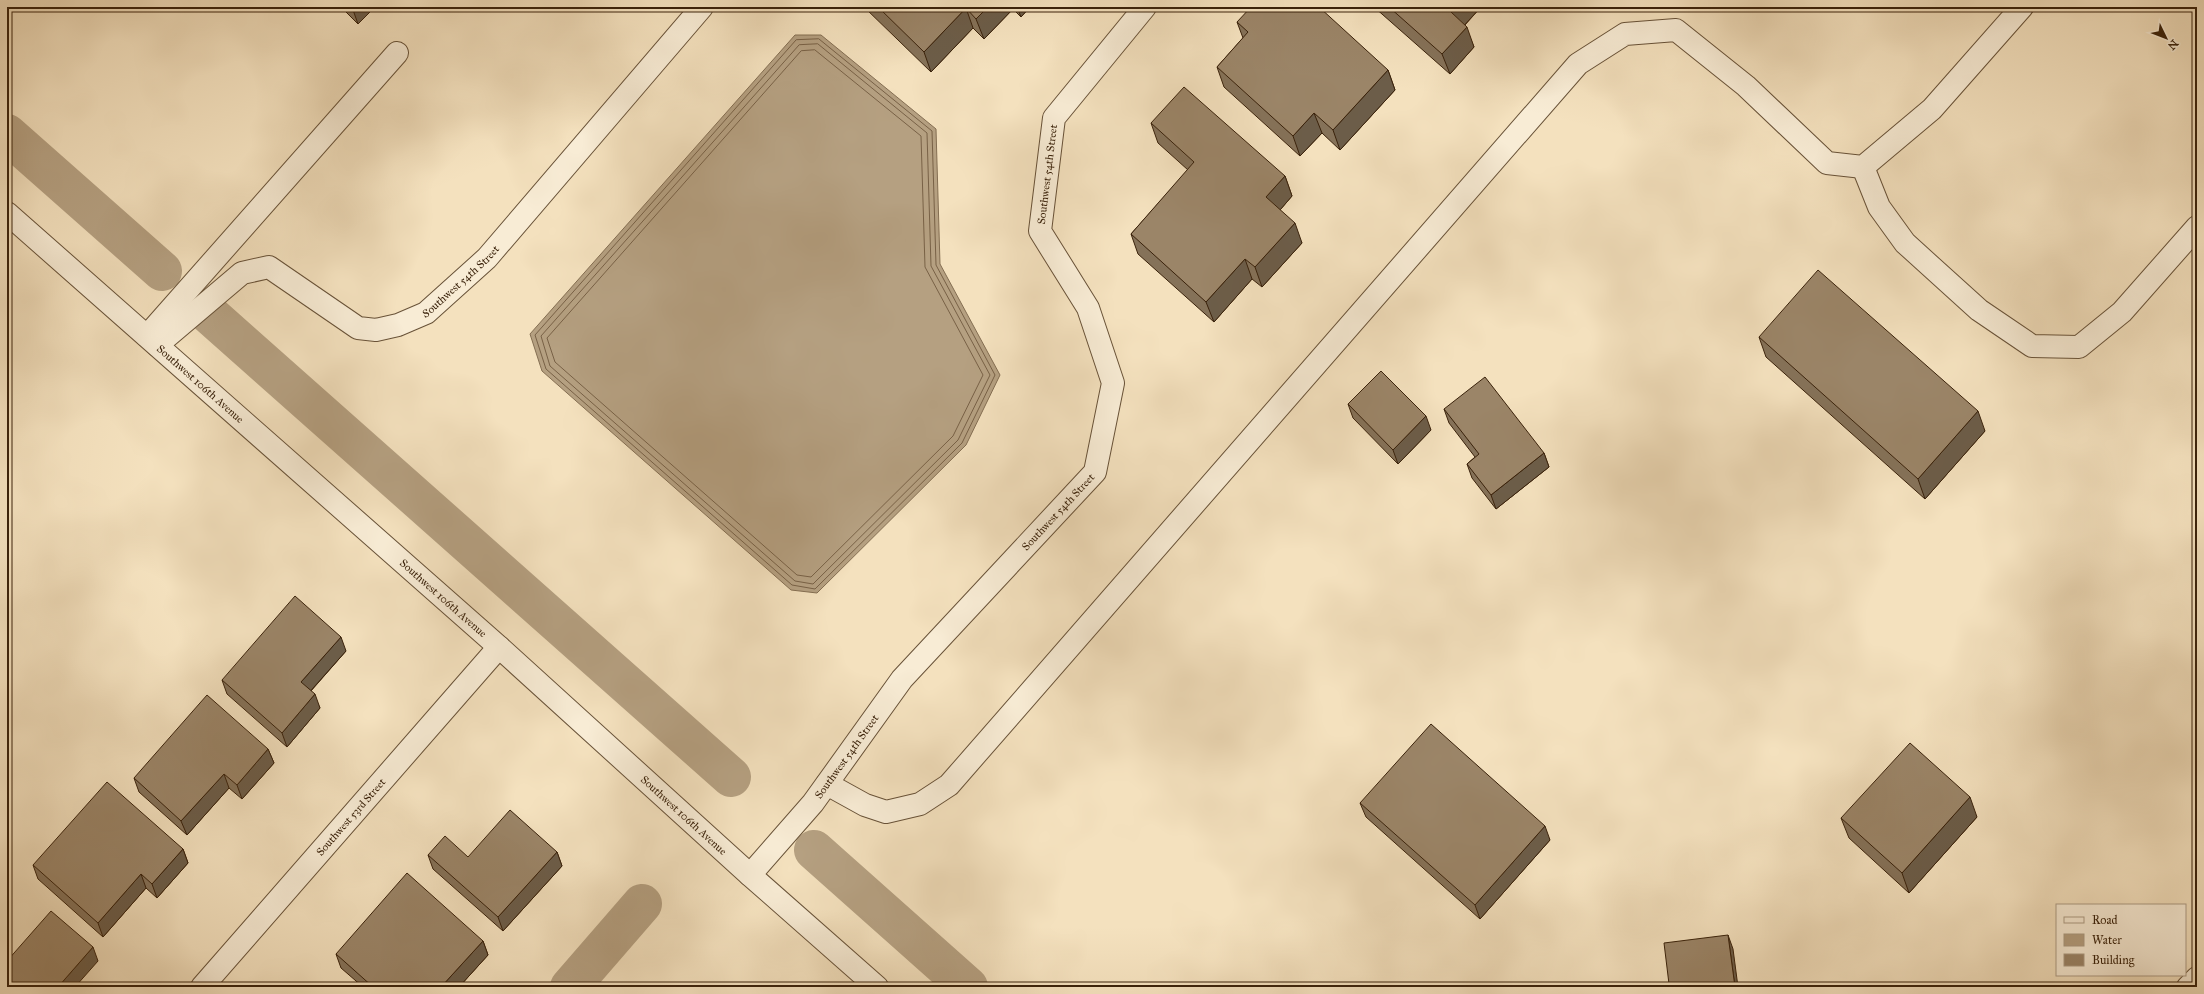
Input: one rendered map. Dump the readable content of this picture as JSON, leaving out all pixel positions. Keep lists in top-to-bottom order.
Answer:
{
  "streets": {
    "street": ["Southwest 54th Street", "Southwest 106th Avenue", "Southwest 53rd Street"]
  },
  "crossings": [
    ["Southwest 54th Street", "Southwest 106th Avenue"],
    ["Southwest 106th Avenue", "Southwest 53rd Street"]
  ],
  "legend": ["Road", "Water", "Building"],
  "north": "bottom right"
}
